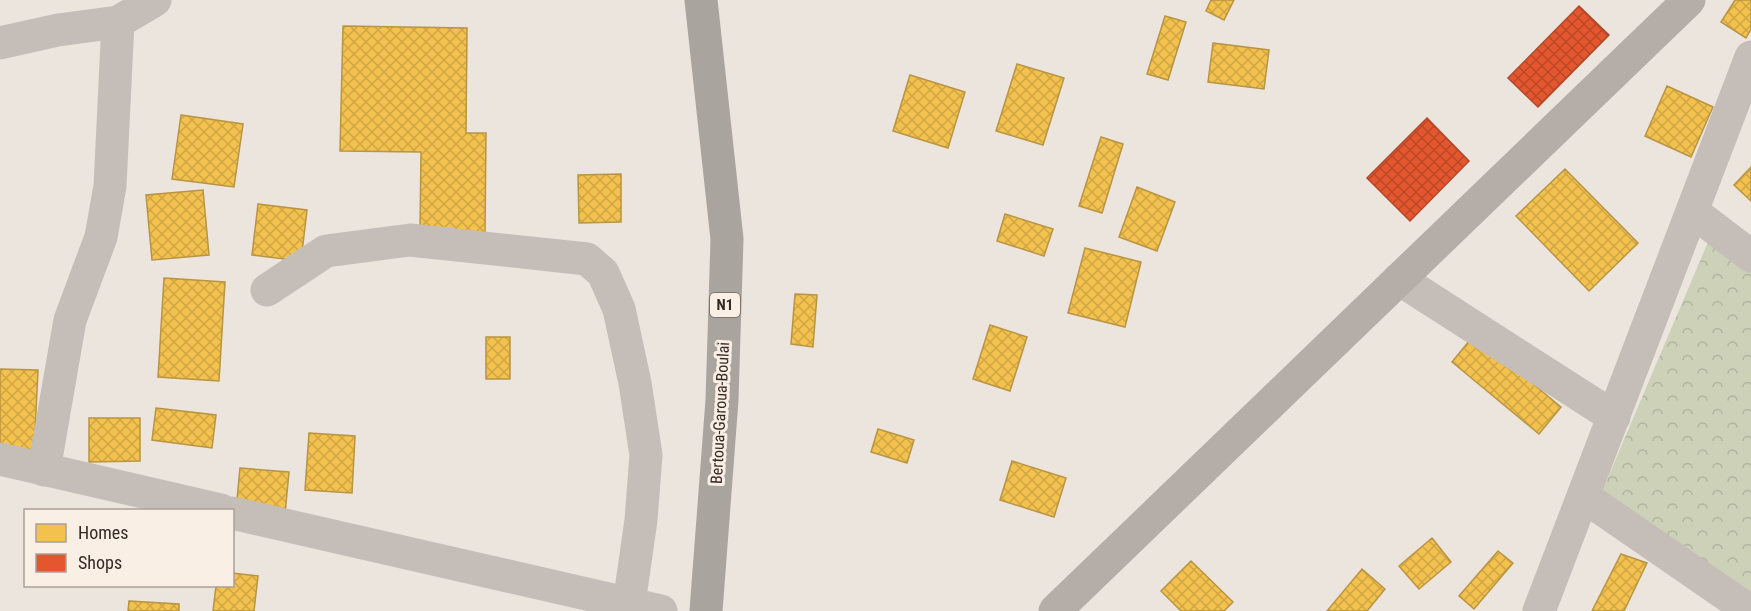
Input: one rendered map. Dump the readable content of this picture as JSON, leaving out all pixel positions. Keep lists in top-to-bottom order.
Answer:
{
  "streets": {
    "highway": ["N1", "Bertoua-Garoua-Boulai"]
  },
  "legend": ["Homes", "Shops"]
}
